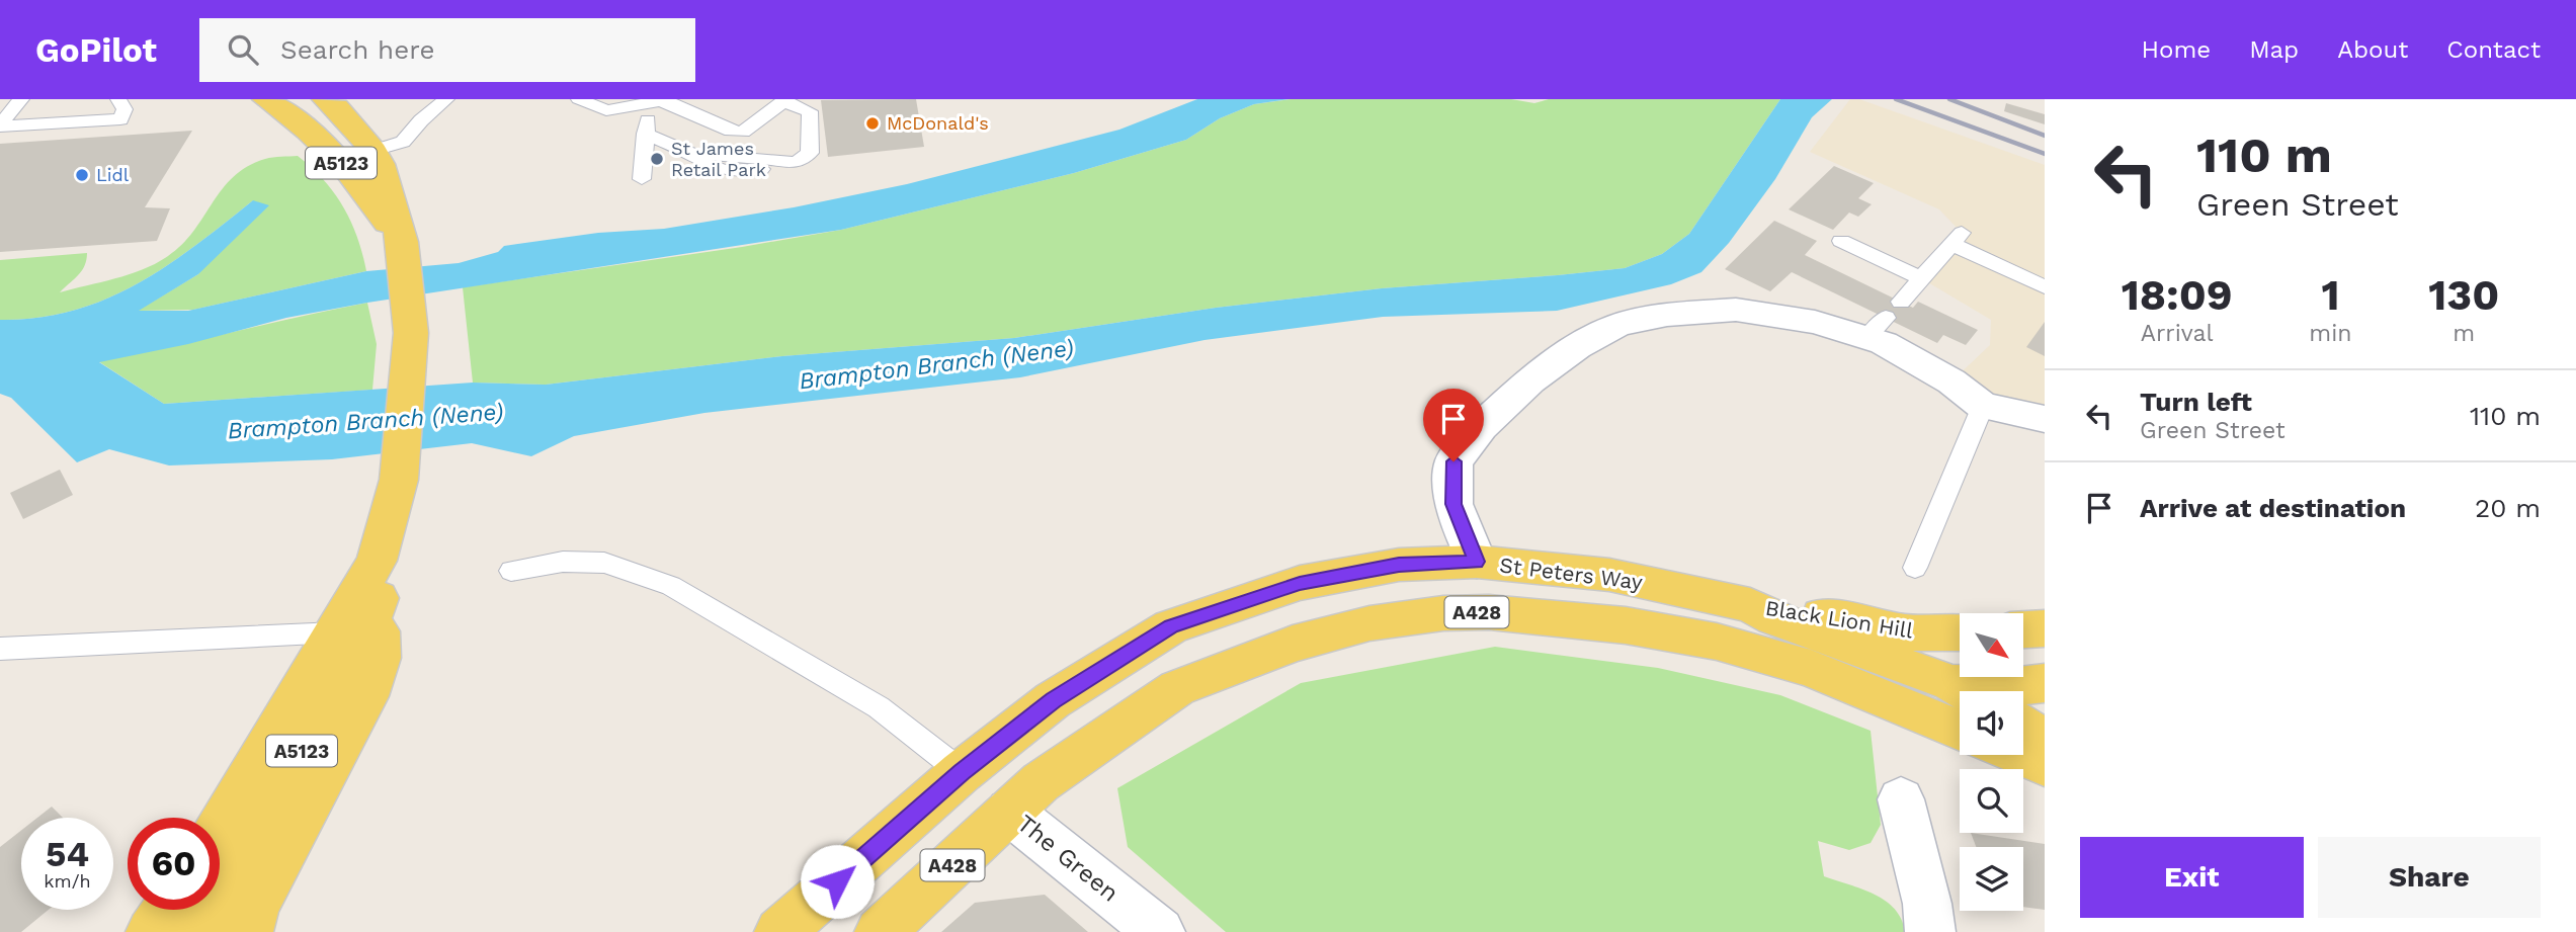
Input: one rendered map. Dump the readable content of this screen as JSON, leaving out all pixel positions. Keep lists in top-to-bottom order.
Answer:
{
  "streets": {
    "main road": [
      "A5123",
      "St Peters Way",
      "A428",
      "Black Lion Hill"
    ],
    "street": ["The Green"]
  },
  "crossings": [
    ["St Peters Way", "Black Lion Hill"],
    ["St Peters Way", "The Green"]
  ],
  "water": ["Brampton Branch (Nene)"],
  "places": ["McDonald's", "St James Retail Park", "Lidl"],
  "north": "bottom right",
  "page": {
    "header": "GoPilot",
    "search": "Search here",
    "nav": [
      "Home",
      "Map",
      "About",
      "Contact"
    ],
    "turn": ["110 m", "Green Street"],
    "eta": [
      "18:09",
      "Arrival",
      "1",
      "min",
      "130",
      "m"
    ],
    "list": [
      {
        "name": "Turn left",
        "note": "Green Street",
        "value": "110 m"
      },
      {
        "name": "Arrive at destination",
        "value": "20 m"
      }
    ],
    "speed": "54 km/h",
    "limit": "60",
    "buttons": ["Exit", "Share"]
  }
}
